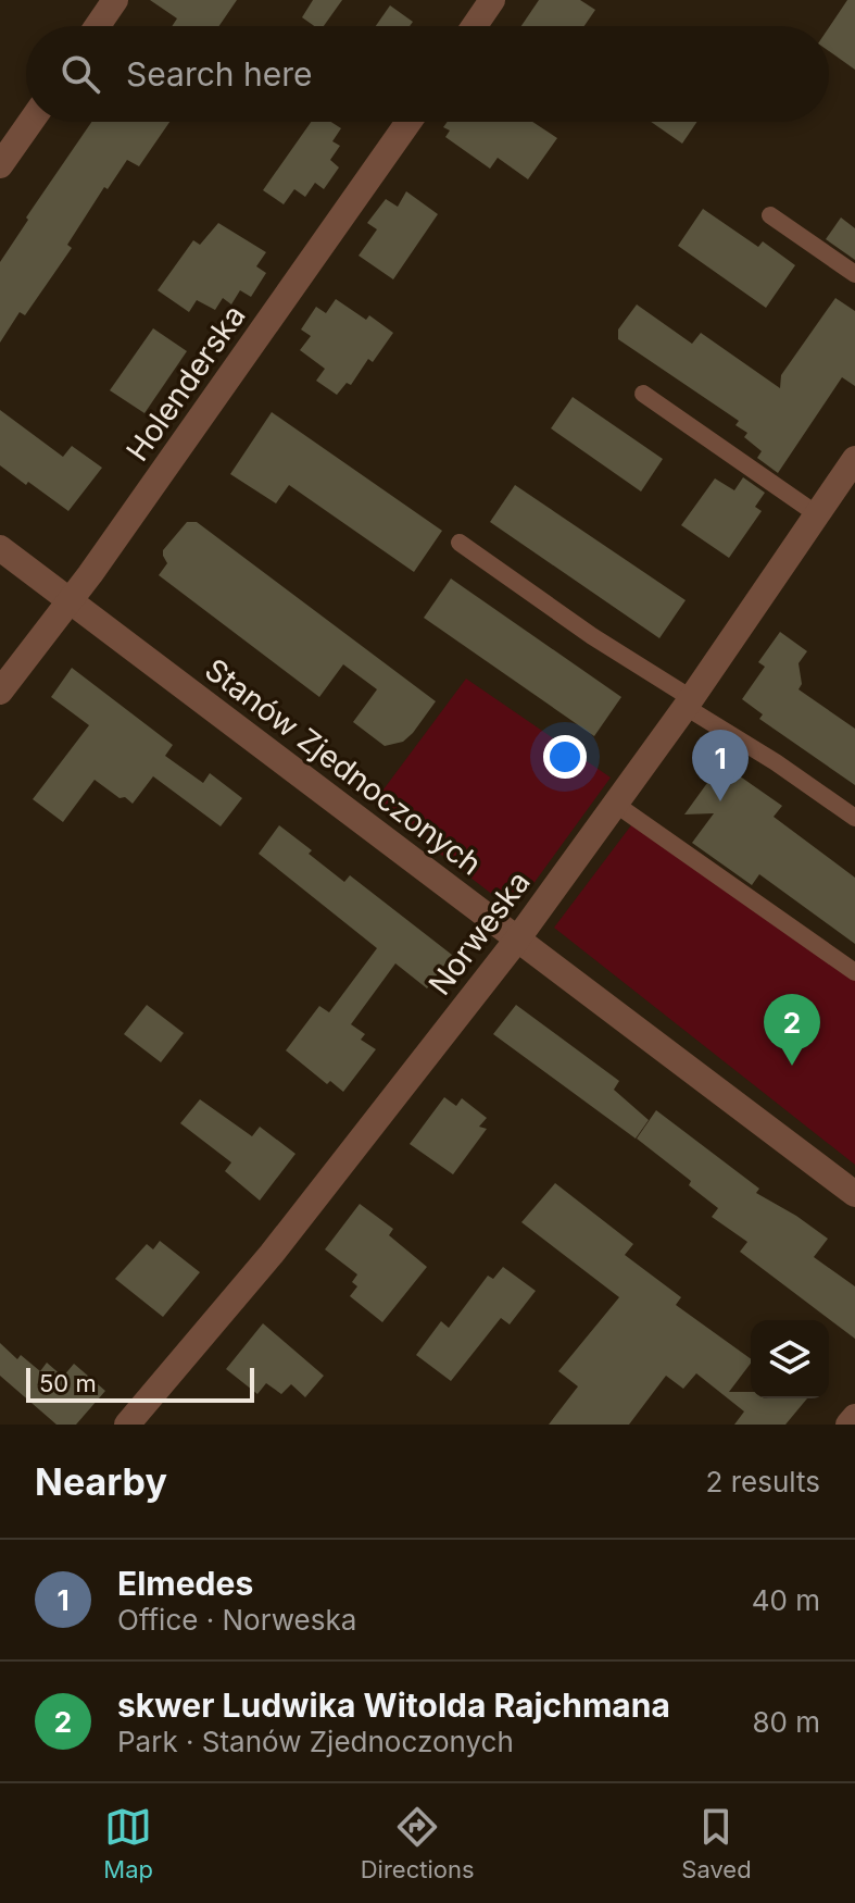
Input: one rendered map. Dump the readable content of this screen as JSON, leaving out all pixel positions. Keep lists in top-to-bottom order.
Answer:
{
  "streets": {
    "street": ["Holenderska", "Stanów Zjednoczonych", "Norweska"]
  },
  "crossings": [
    ["Holenderska", "Stanów Zjednoczonych"],
    ["Stanów Zjednoczonych", "Norweska"]
  ],
  "scale_bar": "50 m",
  "page": {
    "search": "Search here",
    "pins": ["1", "2"],
    "scale": "50 m",
    "heading": ["Nearby", "2 results"],
    "list": [
      {
        "mark": "1",
        "name": "Elmedes",
        "note": "Office · Norweska",
        "value": "40 m"
      },
      {
        "mark": "2",
        "name": "skwer Ludwika Witolda Rajchmana",
        "note": "Park · Stanów Zjednoczonych",
        "value": "80 m"
      }
    ],
    "nav": ["Map", "Directions", "Saved"]
  }
}
